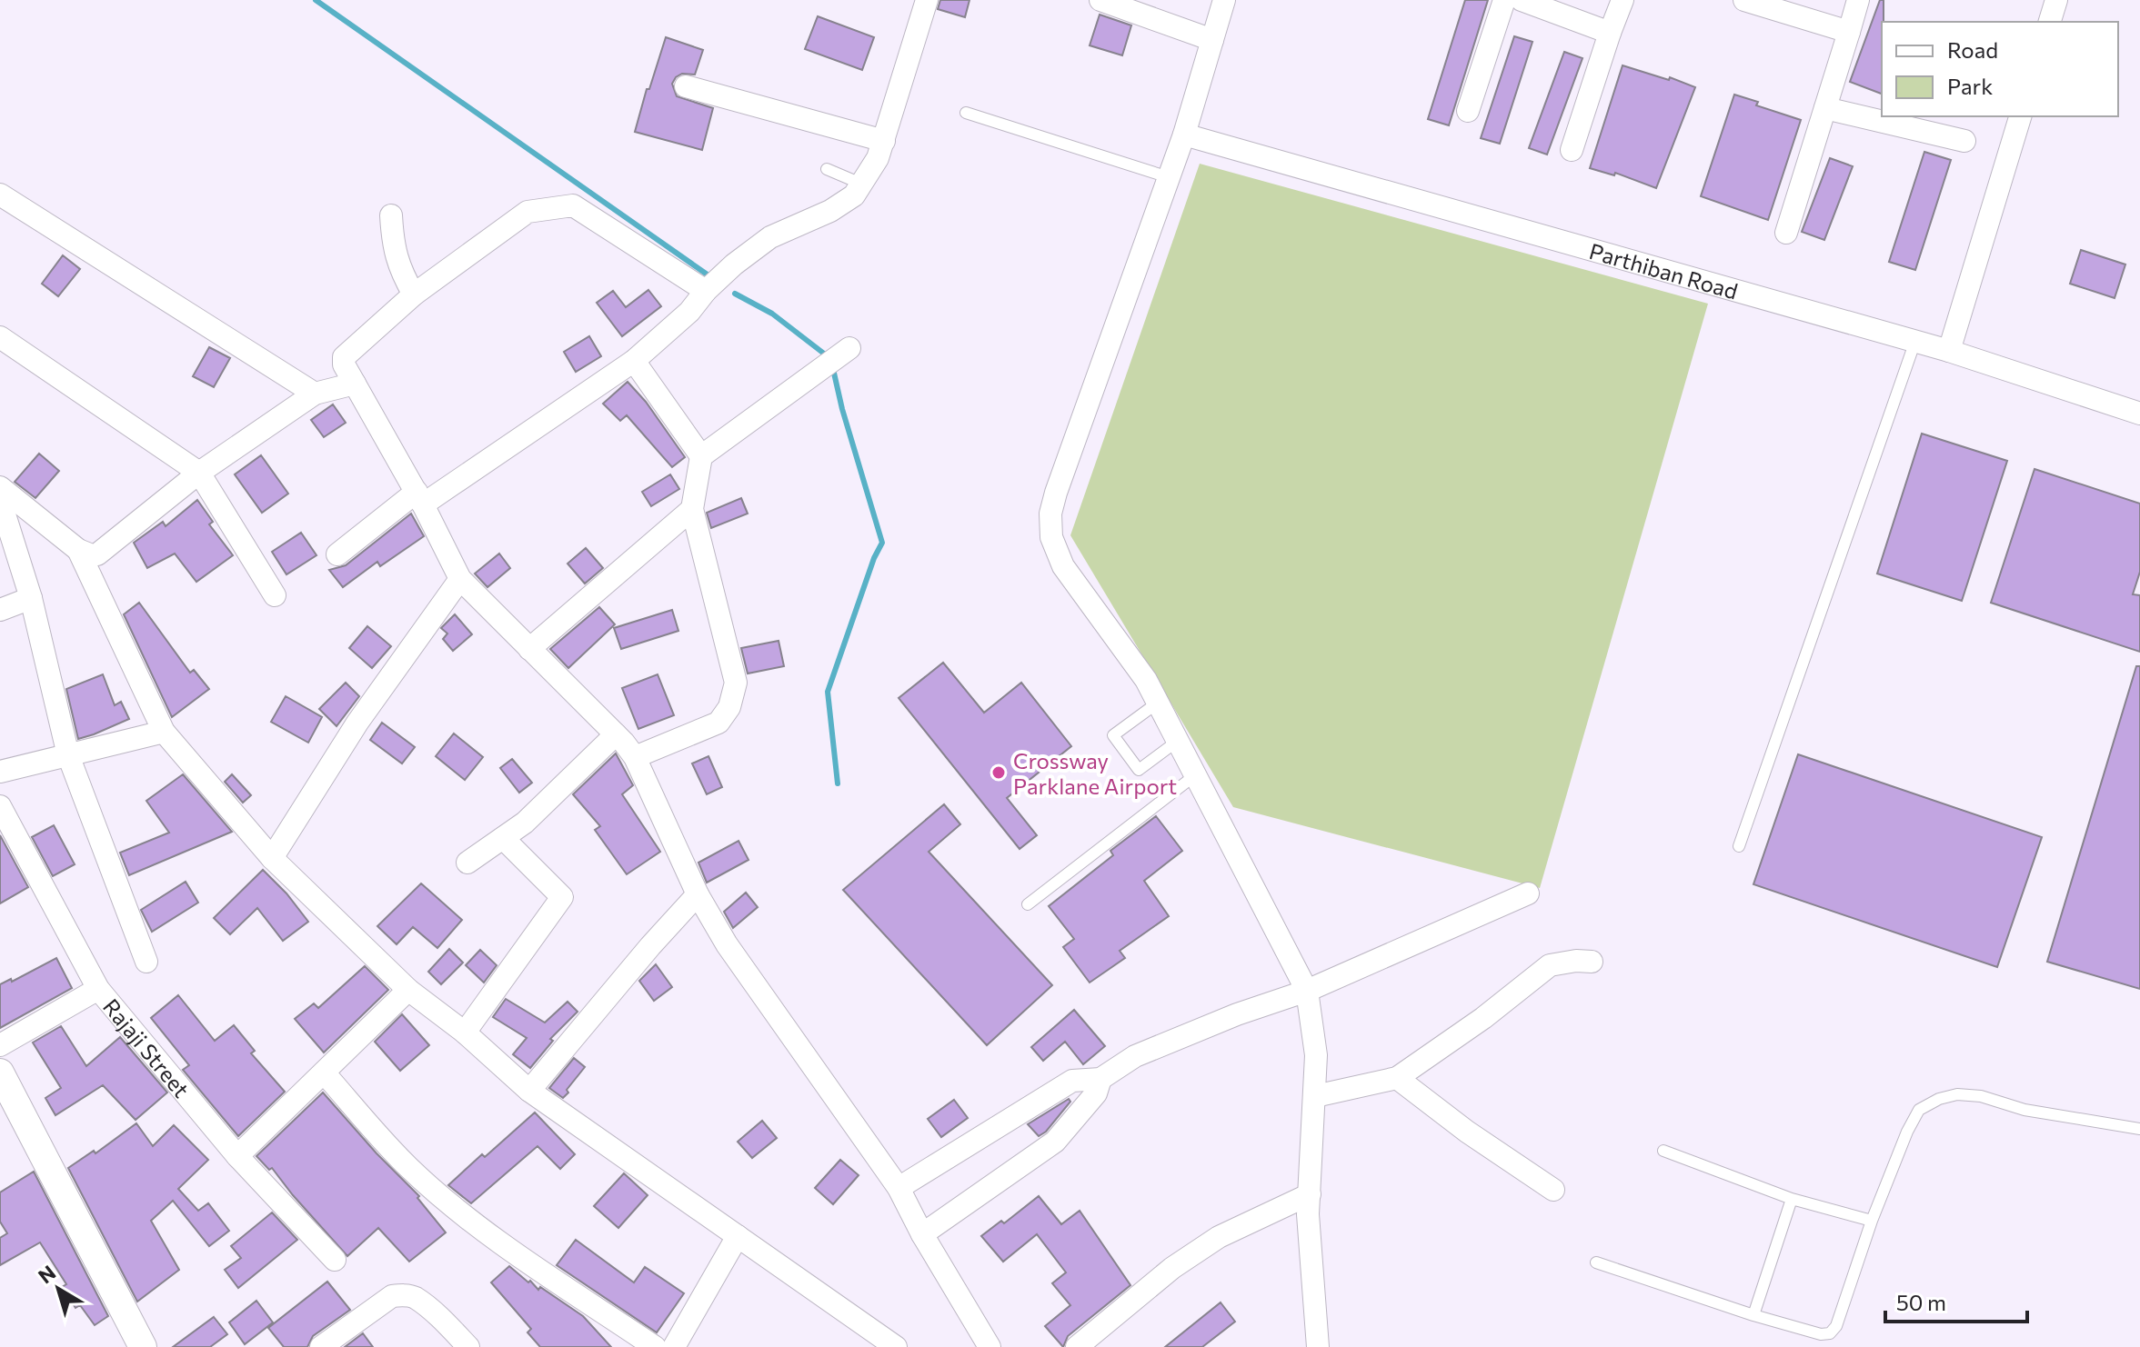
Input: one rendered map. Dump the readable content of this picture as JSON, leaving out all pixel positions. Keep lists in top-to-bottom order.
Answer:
{
  "streets": {
    "street": ["Parthiban Road", "Rajaji Street"]
  },
  "places": ["Crossway Parklane Airport"],
  "legend": ["Road", "Park"],
  "scale_bar": "50 m",
  "north": "top left"
}
